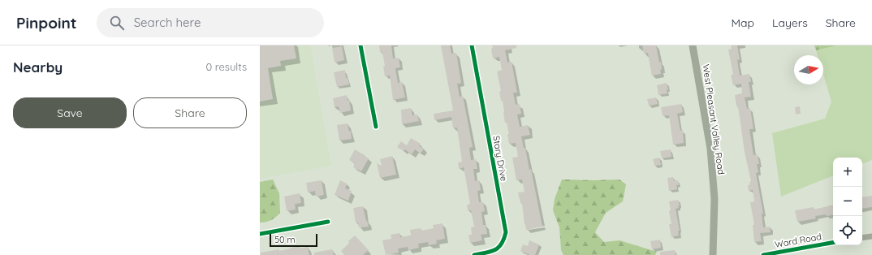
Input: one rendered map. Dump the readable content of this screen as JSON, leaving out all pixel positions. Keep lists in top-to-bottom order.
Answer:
{
  "streets": {
    "main road": ["West Pleasant Valley Road"],
    "street": ["Stary Drive", "Ward Road"]
  },
  "scale_bar": "50 m",
  "north": "right",
  "page": {
    "header": "Pinpoint",
    "search": "Search here",
    "nav": ["Map", "Layers", "Share"],
    "heading": ["Nearby", "0 results"],
    "buttons": ["Save", "Share"],
    "map_buttons": ["+", "−"],
    "scale": "50 m"
  }
}
